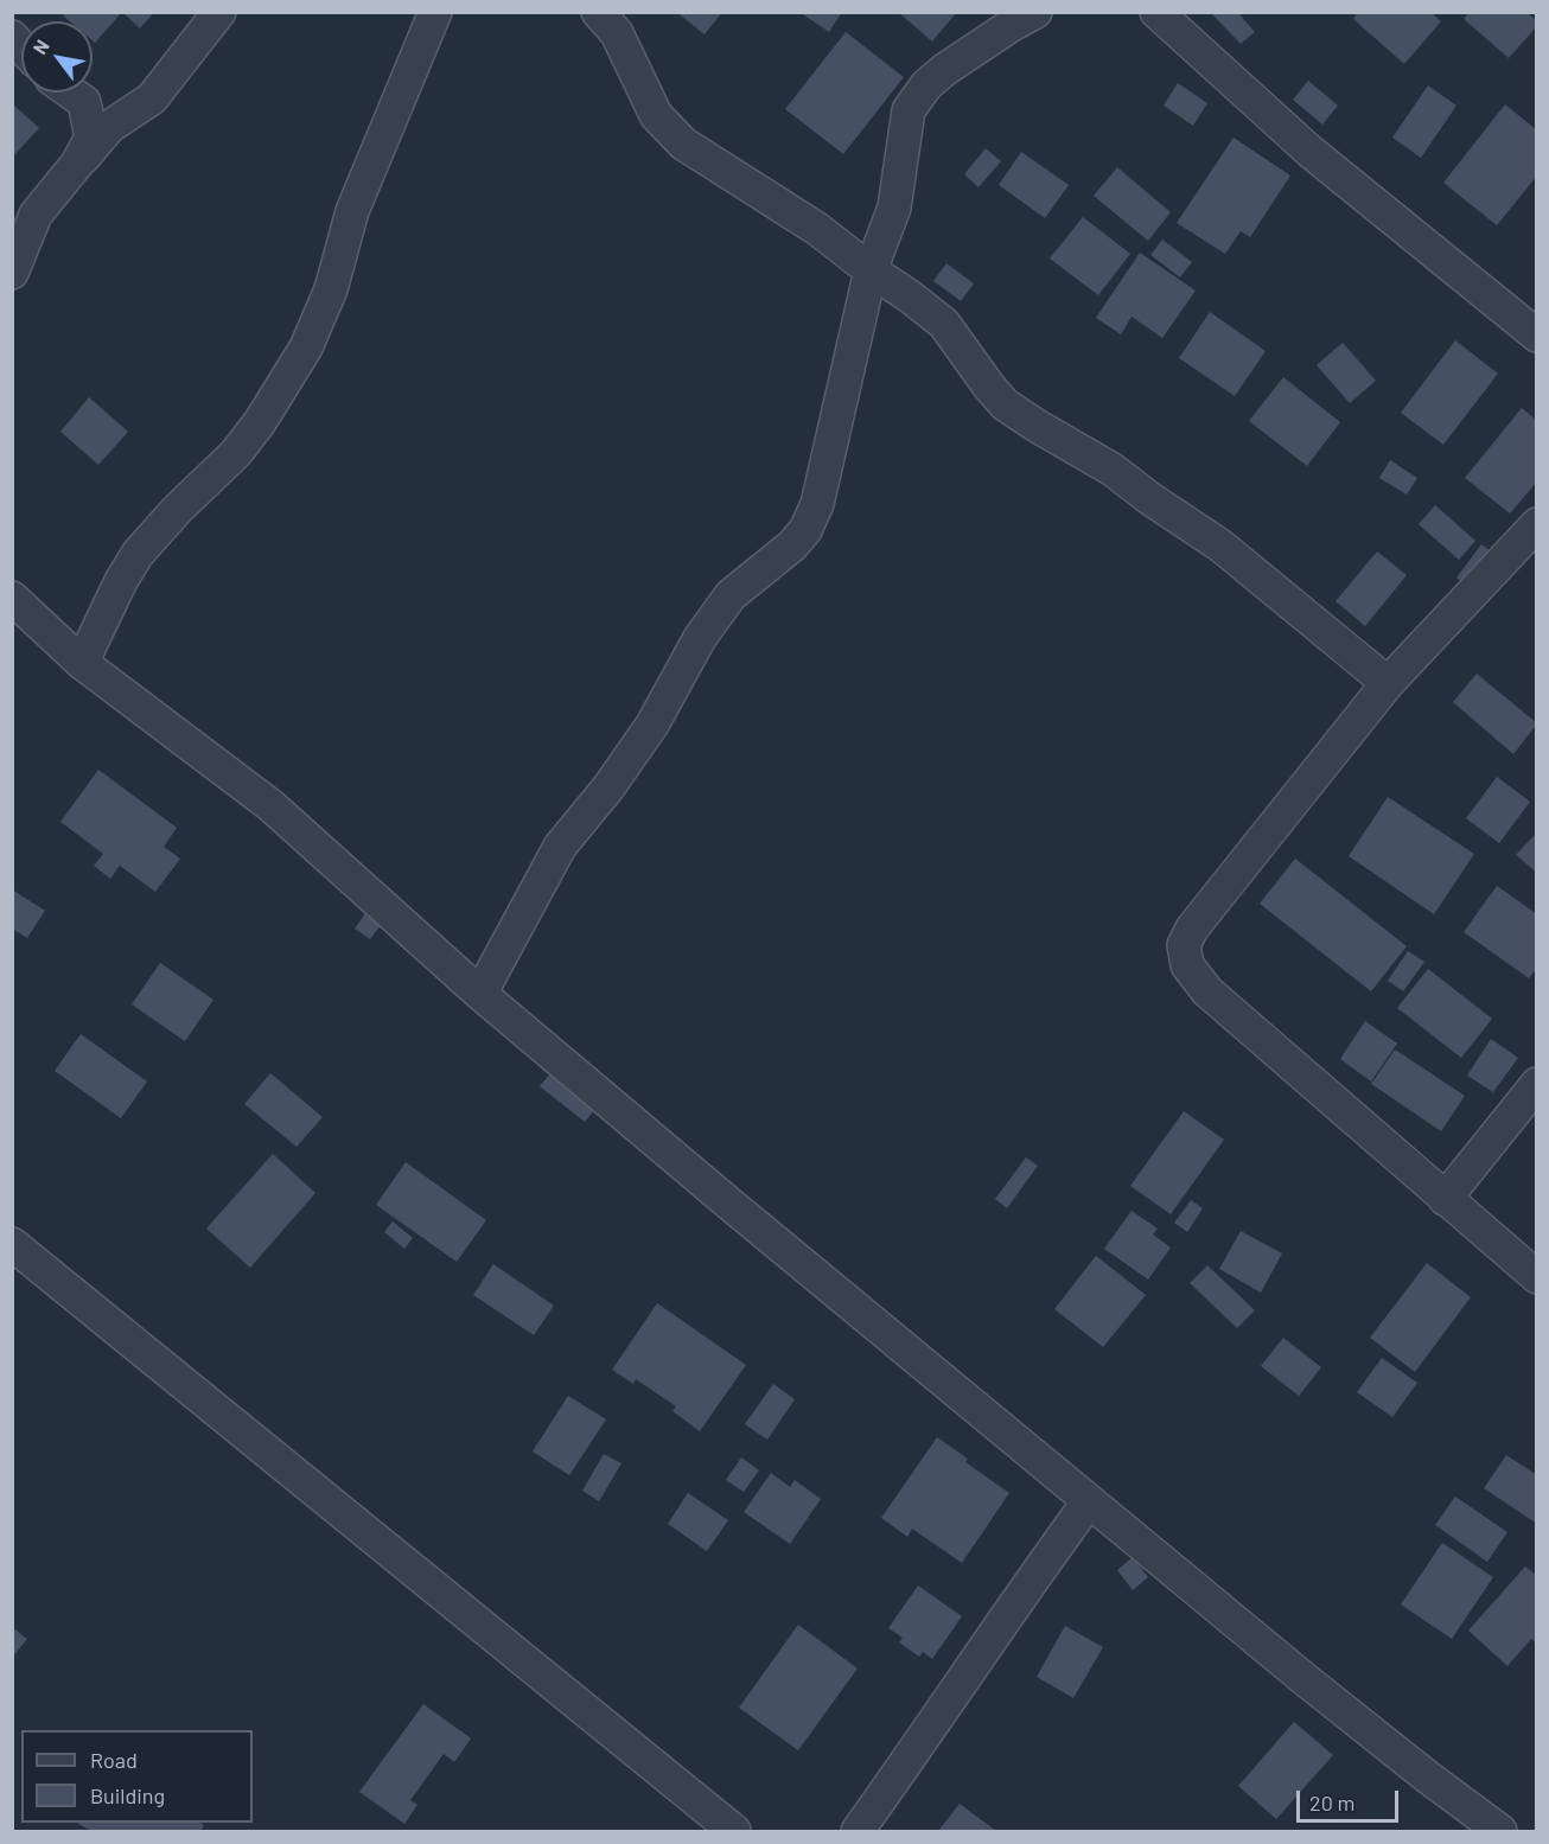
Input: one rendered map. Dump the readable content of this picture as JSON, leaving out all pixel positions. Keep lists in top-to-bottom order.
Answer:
{
  "legend": ["Road", "Building"],
  "scale_bar": "20 m",
  "north": "top left"
}
